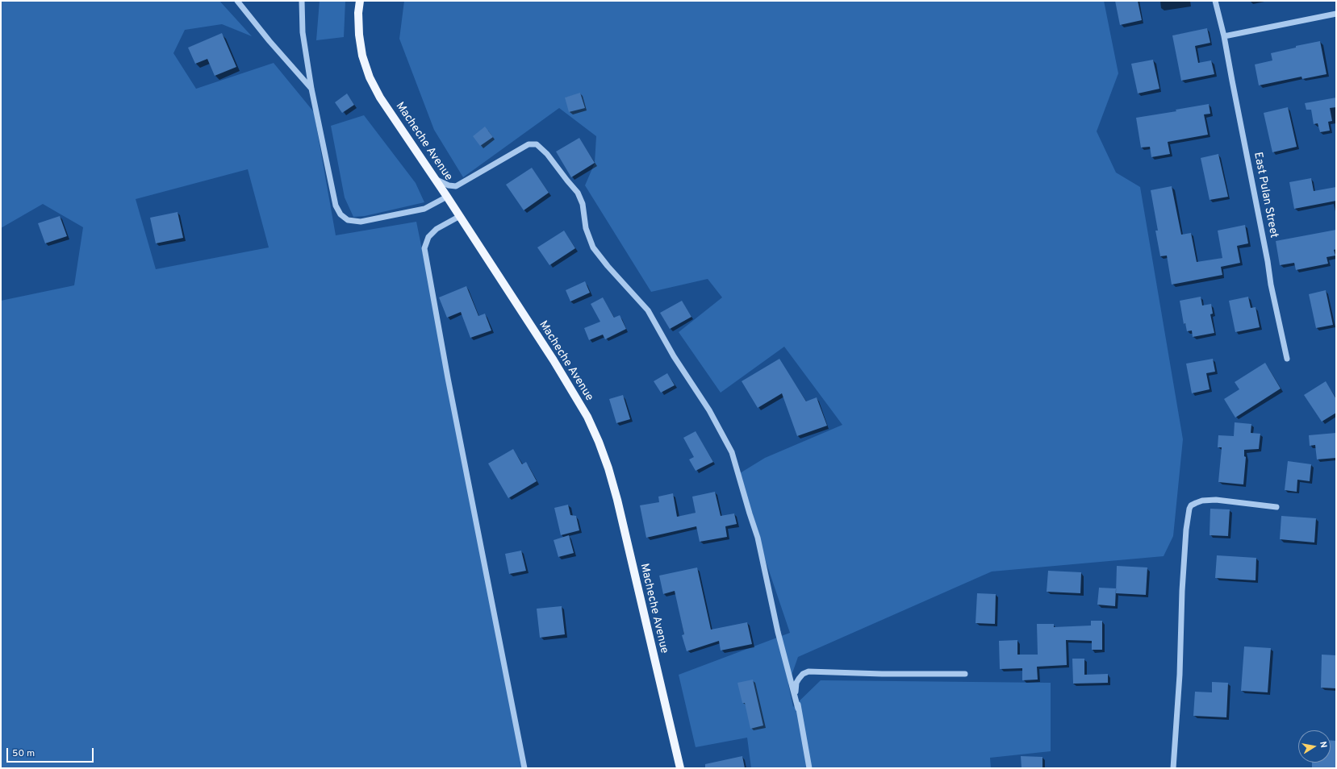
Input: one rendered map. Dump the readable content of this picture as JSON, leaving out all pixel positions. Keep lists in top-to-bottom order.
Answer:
{
  "streets": {
    "main road": ["Macheche Avenue"],
    "street": ["East Pulan Street"]
  },
  "scale_bar": "50 m",
  "north": "right"
}
